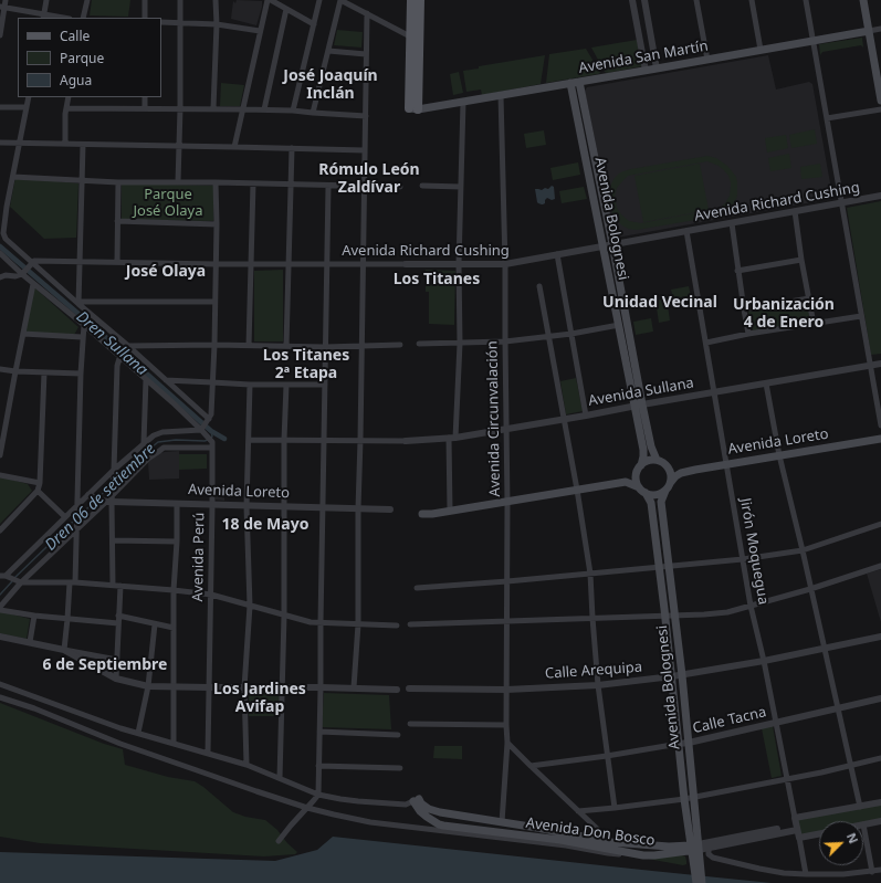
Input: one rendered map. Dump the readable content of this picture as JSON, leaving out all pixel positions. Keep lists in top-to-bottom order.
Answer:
{
  "streets": {
    "main road": [
      "Avenida San Martín",
      "Avenida Bolognesi",
      "Avenida Loreto",
      "Avenida Don Bosco"
    ],
    "street": [
      "Avenida Richard Cushing",
      "Avenida Sullana",
      "Avenida Circunvalación",
      "Jirón Moquegua",
      "Avenida Perú",
      "Calle Arequipa",
      "Calle Tacna"
    ]
  },
  "crossings": [
    ["Avenida San Martín", "Avenida Bolognesi"],
    ["Avenida San Martín", "Avenida Circunvalación"],
    ["Avenida Richard Cushing", "Avenida Bolognesi"],
    ["Avenida Richard Cushing", "Avenida Circunvalación"],
    ["Avenida Richard Cushing", "Jirón Moquegua"],
    ["Avenida Bolognesi", "Avenida Sullana"],
    ["Avenida Bolognesi", "Calle Arequipa"],
    ["Avenida Bolognesi", "Calle Tacna"],
    ["Avenida Bolognesi", "Avenida Don Bosco"],
    ["Avenida Sullana", "Avenida Circunvalación"],
    ["Avenida Sullana", "Jirón Moquegua"],
    ["Avenida Circunvalación", "Calle Arequipa"],
    ["Avenida Circunvalación", "Avenida Don Bosco"],
    ["Avenida Loreto", "Jirón Moquegua"],
    ["Avenida Loreto", "Avenida Perú"],
    ["Jirón Moquegua", "Calle Arequipa"],
    ["Jirón Moquegua", "Calle Tacna"],
    ["Jirón Moquegua", "Avenida Don Bosco"]
  ],
  "districts": [
    "José Joaquín Inclán",
    "Rómulo León Zaldívar",
    "José Olaya",
    "Los Titanes",
    "Unidad Vecinal",
    "Urbanización 4 de Enero",
    "Los Titanes 2ª Etapa",
    "18 de Mayo",
    "6 de Septiembre",
    "Los Jardines Avifap"
  ],
  "water": ["Dren Sullana", "Dren 06 de setiembre"],
  "parks": ["Parque José Olaya"],
  "legend": ["Calle", "Parque", "Agua"],
  "north": "top right"
}
